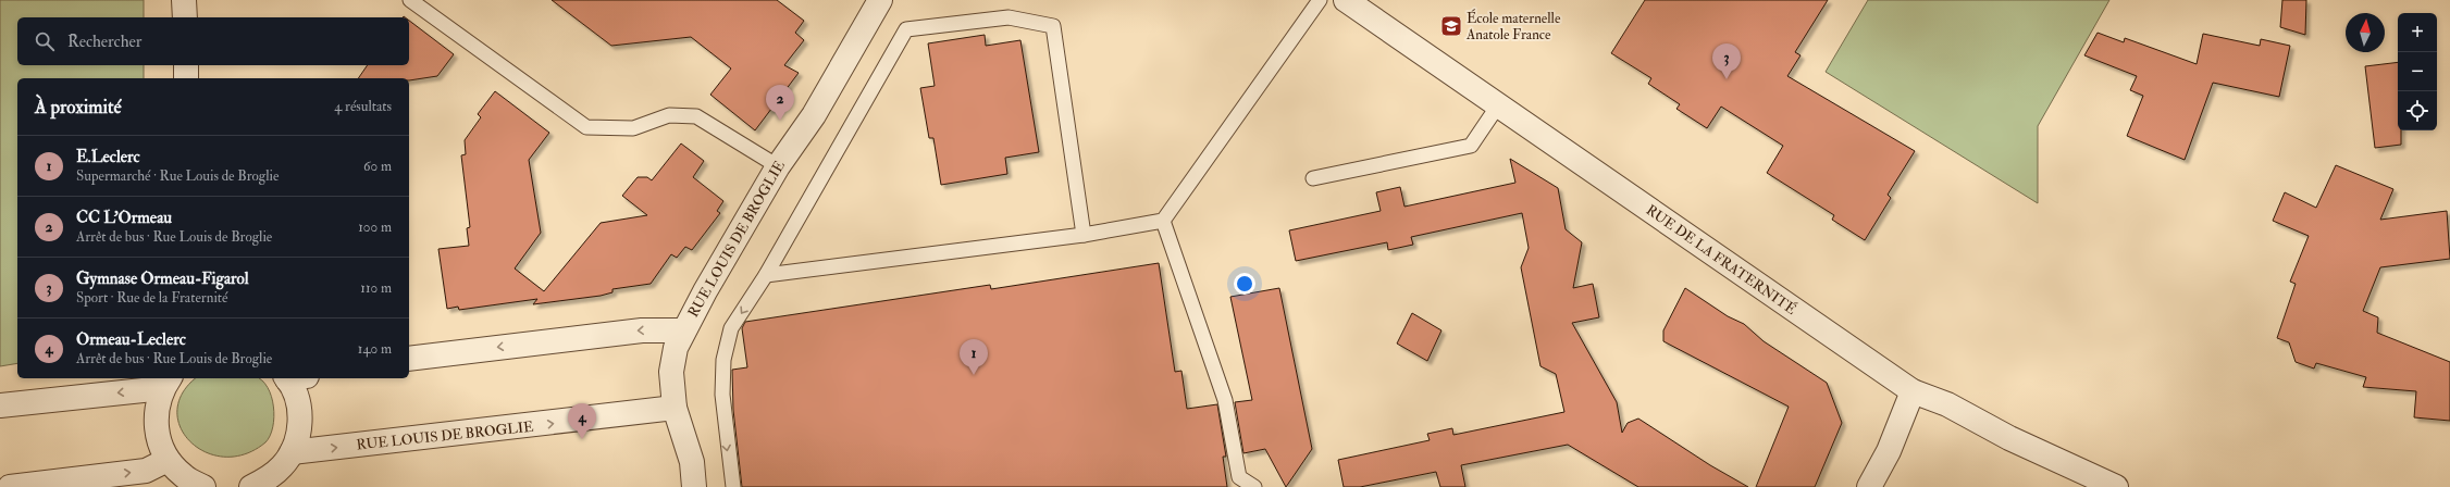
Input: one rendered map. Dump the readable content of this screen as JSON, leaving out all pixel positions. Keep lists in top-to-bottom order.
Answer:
{
  "streets": {
    "street": ["RUE LOUIS DE BROGLIE", "RUE DE LA FRATERNITÉ"]
  },
  "places": {
    "school or university": ["École maternelle Anatole France"]
  },
  "north": "top",
  "page": {
    "map_buttons": ["+", "−"],
    "search": "Rechercher",
    "pins": [
      "3",
      "2",
      "1",
      "4"
    ],
    "heading": ["À proximité", "4 résultats"],
    "list": [
      {
        "mark": "1",
        "name": "E.Leclerc",
        "note": "Supermarché · Rue Louis de Broglie",
        "value": "60 m"
      },
      {
        "mark": "2",
        "name": "CC L'Ormeau",
        "note": "Arrêt de bus · Rue Louis de Broglie",
        "value": "100 m"
      },
      {
        "mark": "3",
        "name": "Gymnase Ormeau-Figarol",
        "note": "Sport · Rue de la Fraternité",
        "value": "110 m"
      },
      {
        "mark": "4",
        "name": "Ormeau-Leclerc",
        "note": "Arrêt de bus · Rue Louis de Broglie",
        "value": "140 m"
      }
    ]
  }
}
